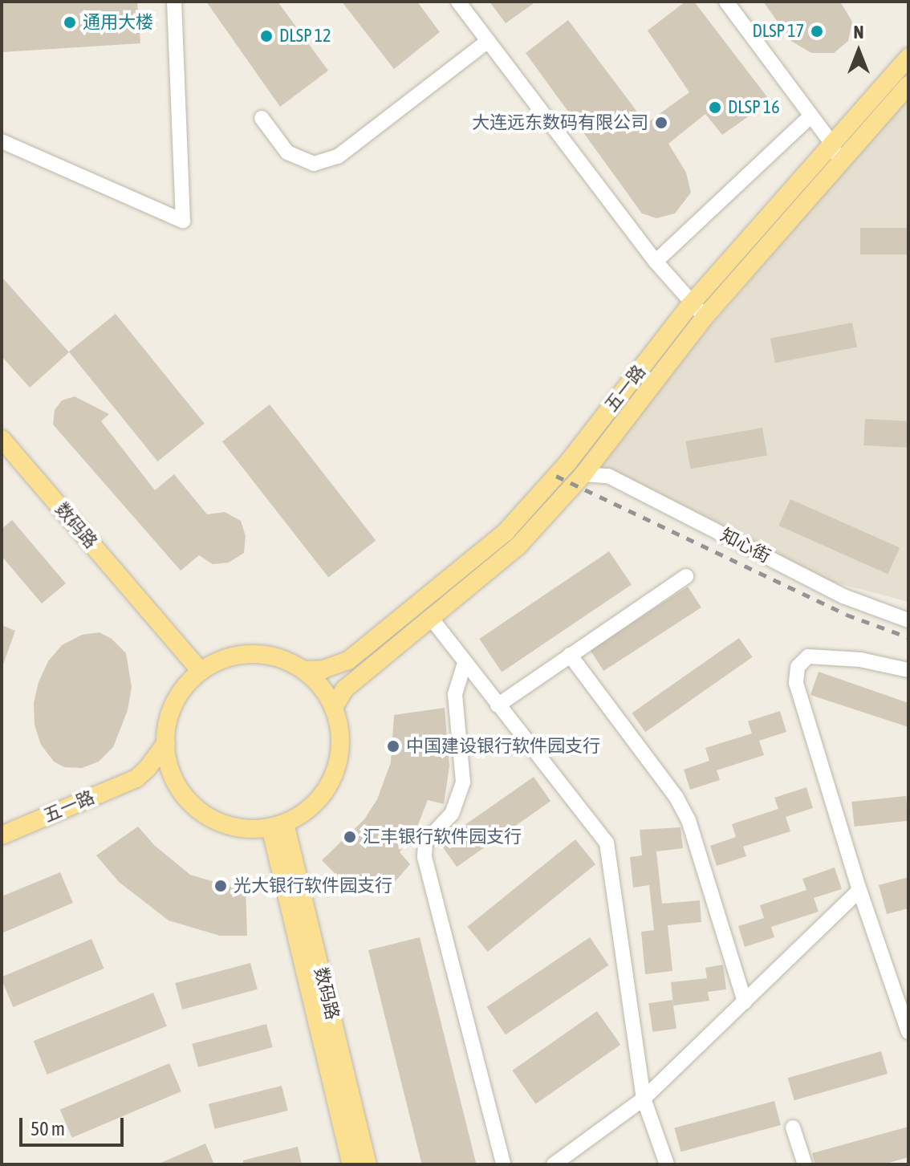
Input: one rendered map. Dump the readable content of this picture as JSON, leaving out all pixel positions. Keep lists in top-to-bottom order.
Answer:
{
  "streets": {
    "main road": ["五一路", "数码路"],
    "street": ["知心街"]
  },
  "crossings": [
    ["五一路", "数码路"],
    ["五一路", "知心街"]
  ],
  "places": [
    "通用大楼",
    "DLSP 17",
    "DLSP 12",
    "DLSP 16",
    "大连远东数码有限公司",
    "中国建设银行软件园支行",
    "汇丰银行软件园支行",
    "光大银行软件园支行"
  ],
  "scale_bar": "50 m",
  "north": "top"
}
